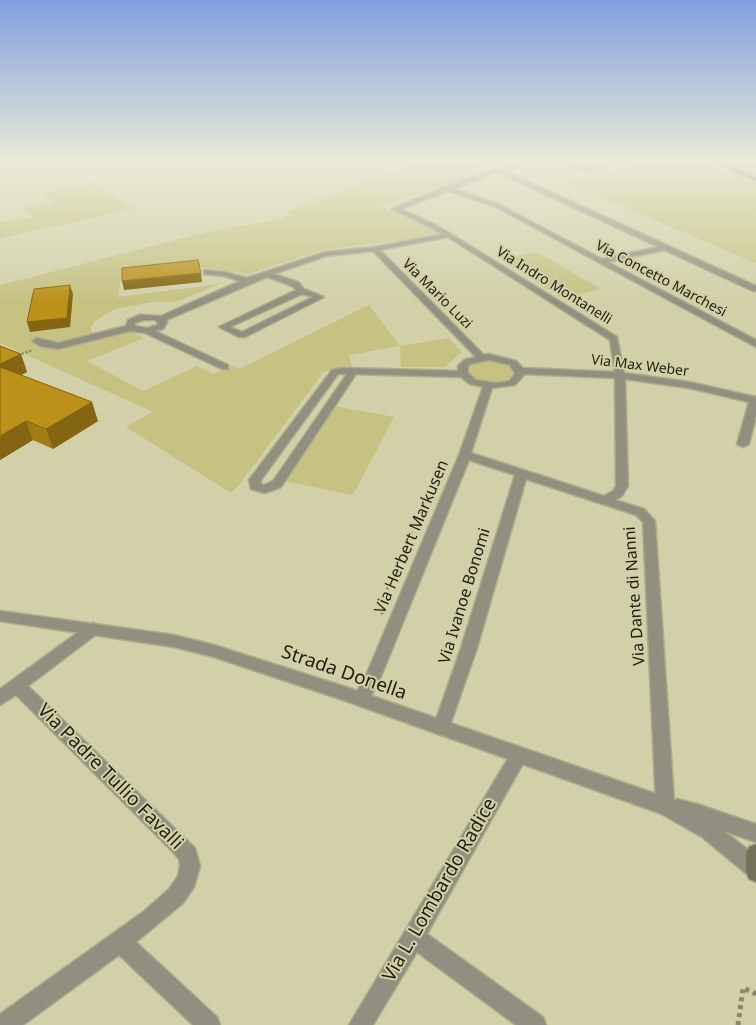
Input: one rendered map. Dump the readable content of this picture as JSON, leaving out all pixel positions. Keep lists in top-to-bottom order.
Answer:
{
  "streets": {
    "street": [
      "Via Concetto Marchesi",
      "Via Indro Montanelli",
      "Via Mario Luzi",
      "Via Max Weber",
      "Via Herbert Markusen",
      "Via Ivanoe Bonomi",
      "Via Dante di Nanni",
      "Strada Donella",
      "Via Padre Tullio Favalli",
      "Via L. Lombardo Radice"
    ]
  },
  "crossings": [
    ["Via Indro Montanelli", "Via Max Weber"],
    ["Via Herbert Markusen", "Via Dante di Nanni"],
    ["Via Herbert Markusen", "Strada Donella"],
    ["Via Ivanoe Bonomi", "Via Dante di Nanni"],
    ["Via Ivanoe Bonomi", "Strada Donella"],
    ["Via Dante di Nanni", "Strada Donella"],
    ["Strada Donella", "Via L. Lombardo Radice"]
  ]
}
